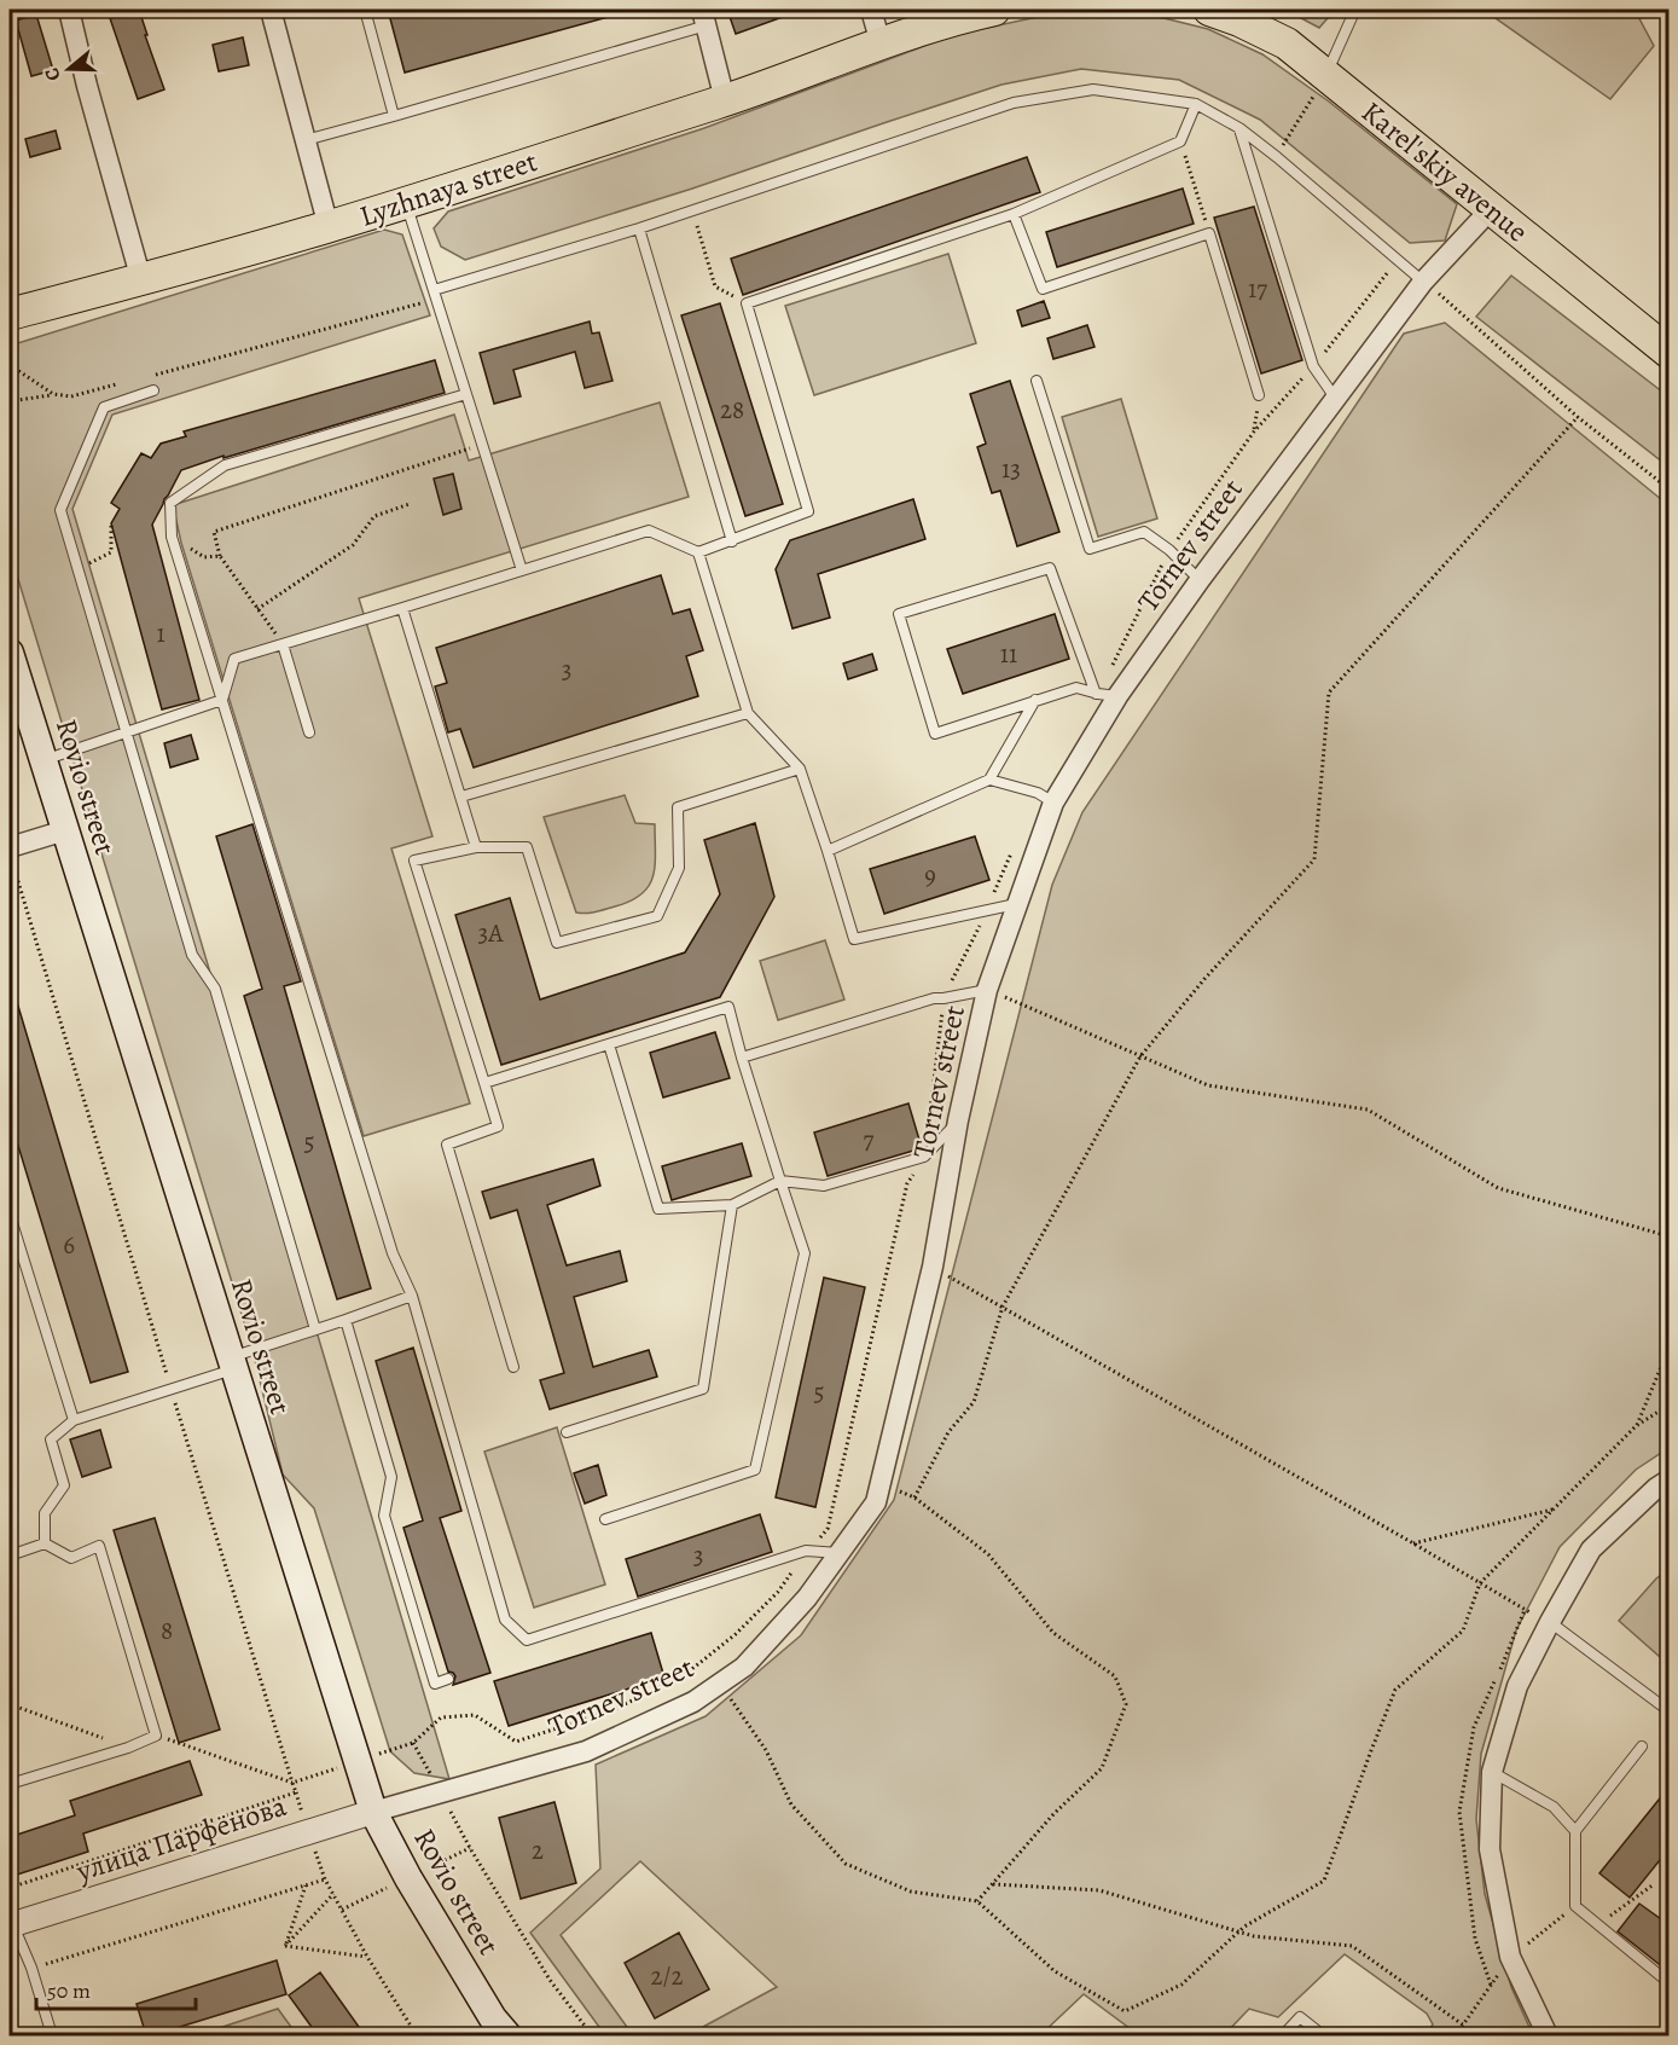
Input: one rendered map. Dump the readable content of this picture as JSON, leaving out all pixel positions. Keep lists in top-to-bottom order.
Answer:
{
  "streets": {
    "main road": ["Karel'skiy avenue", "Lyzhnaya street", "Rovio street"],
    "street": ["Tornev street", "улица Парфёнова"]
  },
  "crossings": [
    ["Karel'skiy avenue", "Tornev street"],
    ["Tornev street", "Rovio street"],
    ["Tornev street", "улица Парфёнова"],
    ["Rovio street", "улица Парфёнова"]
  ],
  "house_numbers": [
    "17",
    "28",
    "13",
    "1",
    "11",
    "3",
    "9",
    "3А",
    "7",
    "5",
    "6",
    "5",
    "3",
    "8",
    "2",
    "2/2"
  ],
  "scale_bar": "50 m",
  "north": "left"
}
